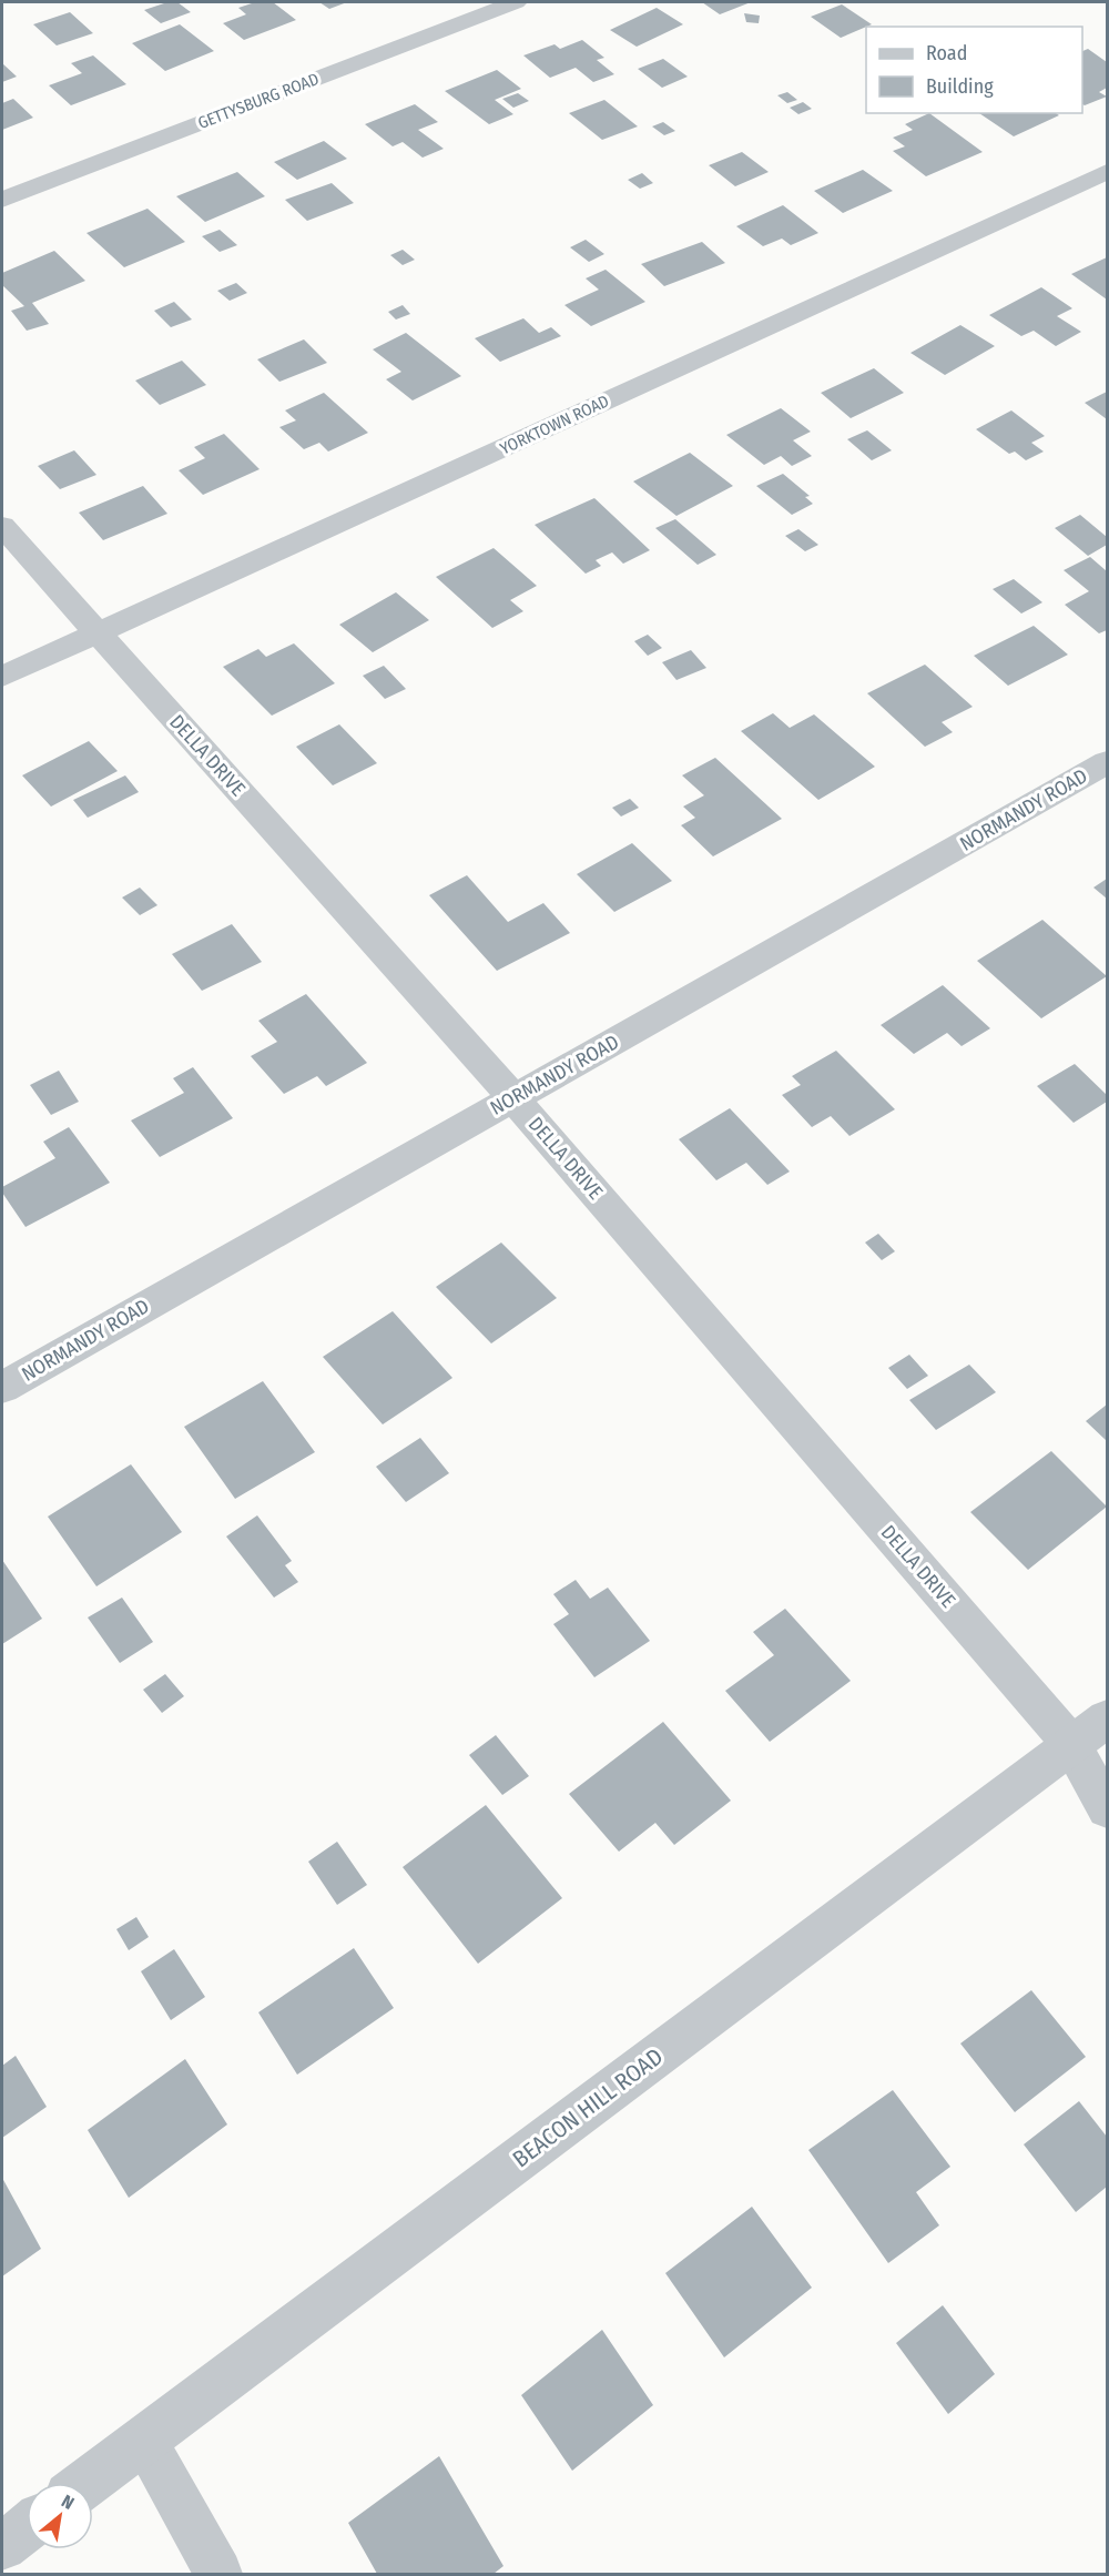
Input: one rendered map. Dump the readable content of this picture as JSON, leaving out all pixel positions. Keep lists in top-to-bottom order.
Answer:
{
  "streets": {
    "street": [
      "GETTYSBURG ROAD",
      "YORKTOWN ROAD",
      "DELLA DRIVE",
      "NORMANDY ROAD",
      "BEACON HILL ROAD"
    ]
  },
  "crossings": [
    ["YORKTOWN ROAD", "DELLA DRIVE"],
    ["DELLA DRIVE", "NORMANDY ROAD"],
    ["DELLA DRIVE", "BEACON HILL ROAD"]
  ],
  "legend": ["Road", "Building"],
  "north": "top right"
}
